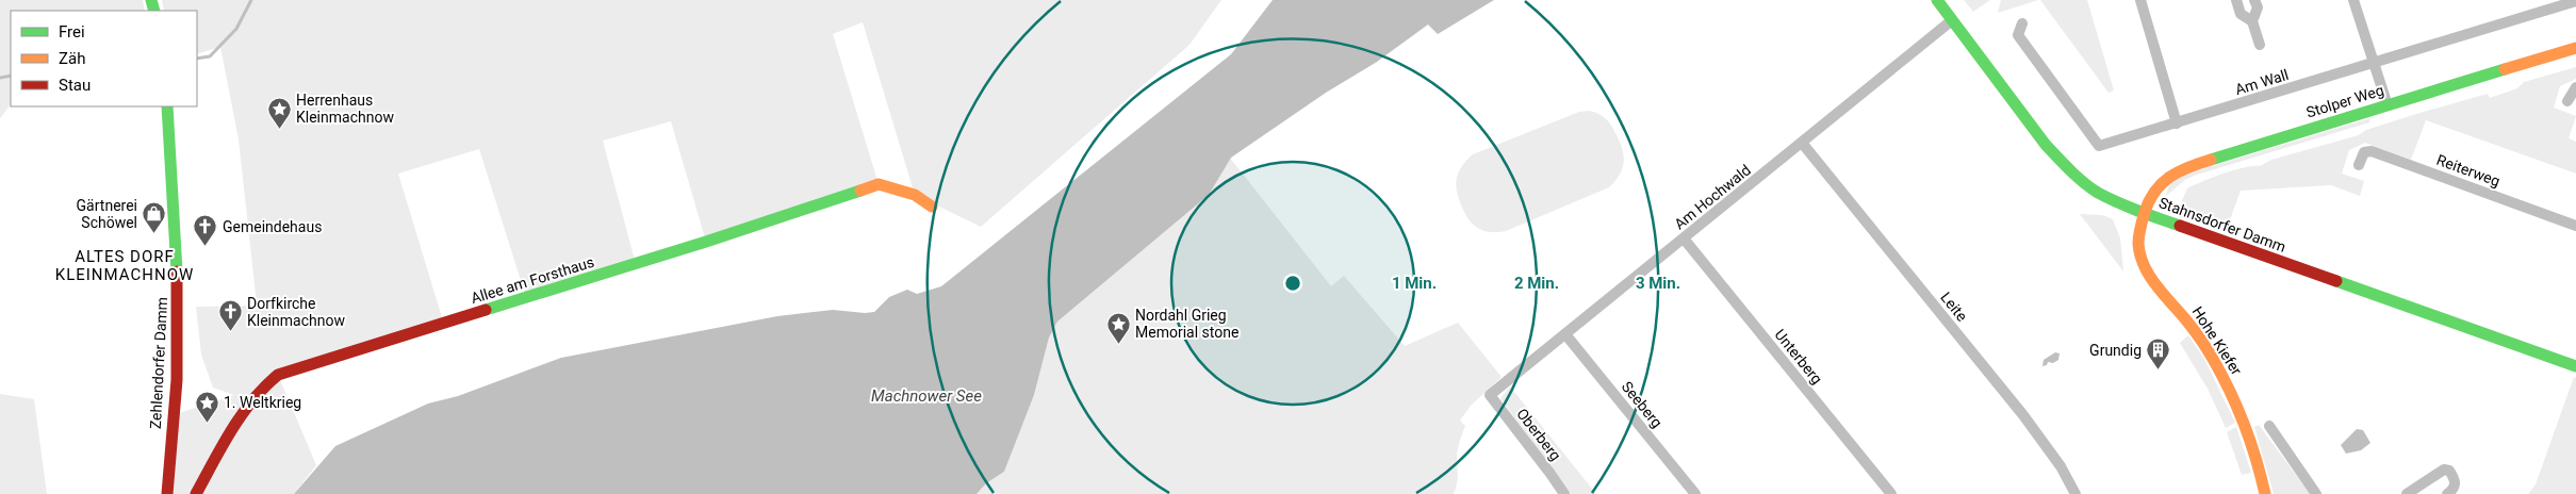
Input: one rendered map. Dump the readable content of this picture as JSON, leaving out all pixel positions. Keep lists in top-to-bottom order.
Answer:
{
  "streets": {
    "street": [
      "Am Wall",
      "Stolper Weg",
      "Reiterweg",
      "Am Hochwald",
      "Stahnsdorfer Damm",
      "Allee am Forsthaus",
      "Leite",
      "Hohe Kiefer",
      "Unterberg",
      "Zehlendorfer Damm",
      "Seeberg",
      "Oberberg"
    ]
  },
  "crossings": [
    ["Stolper Weg", "Stahnsdorfer Damm"],
    ["Stolper Weg", "Hohe Kiefer"],
    ["Am Hochwald", "Stahnsdorfer Damm"],
    ["Am Hochwald", "Leite"],
    ["Am Hochwald", "Unterberg"],
    ["Am Hochwald", "Seeberg"],
    ["Am Hochwald", "Oberberg"],
    ["Stahnsdorfer Damm", "Hohe Kiefer"]
  ],
  "districts": ["ALTES DORF KLEINMACHNOW"],
  "water": ["Machnower See"],
  "places": {
    "place": ["Herrenhaus Kleinmachnow", "Nordahl Grieg Memorial stone", "1. Weltkrieg"],
    "shop": ["Gärtnerei Schöwel"],
    "church": ["Gemeindehaus", "Dorfkirche Kleinmachnow"],
    "building": ["Grundig"]
  },
  "legend": ["Frei", "Zäh", "Stau"],
  "rings": ["1 Min.", "2 Min.", "3 Min."]
}
